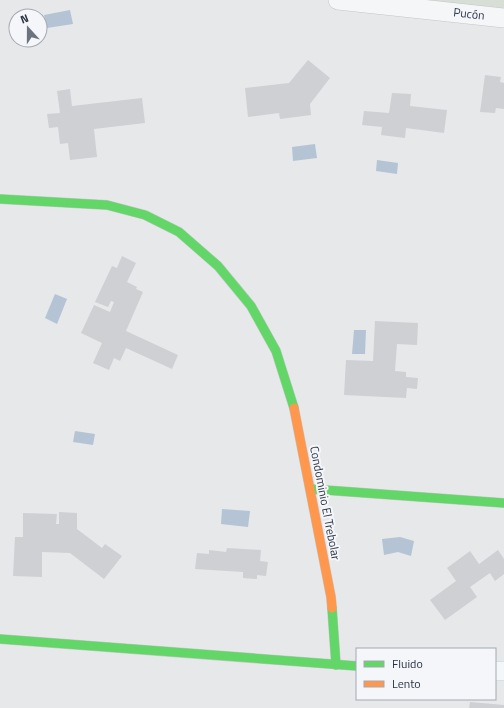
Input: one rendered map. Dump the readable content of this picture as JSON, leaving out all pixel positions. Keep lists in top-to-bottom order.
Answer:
{
  "streets": {
    "street": ["Pucón", "Condominio El Trebolar"]
  },
  "legend": ["Fluido", "Lento"],
  "north": "top"
}
